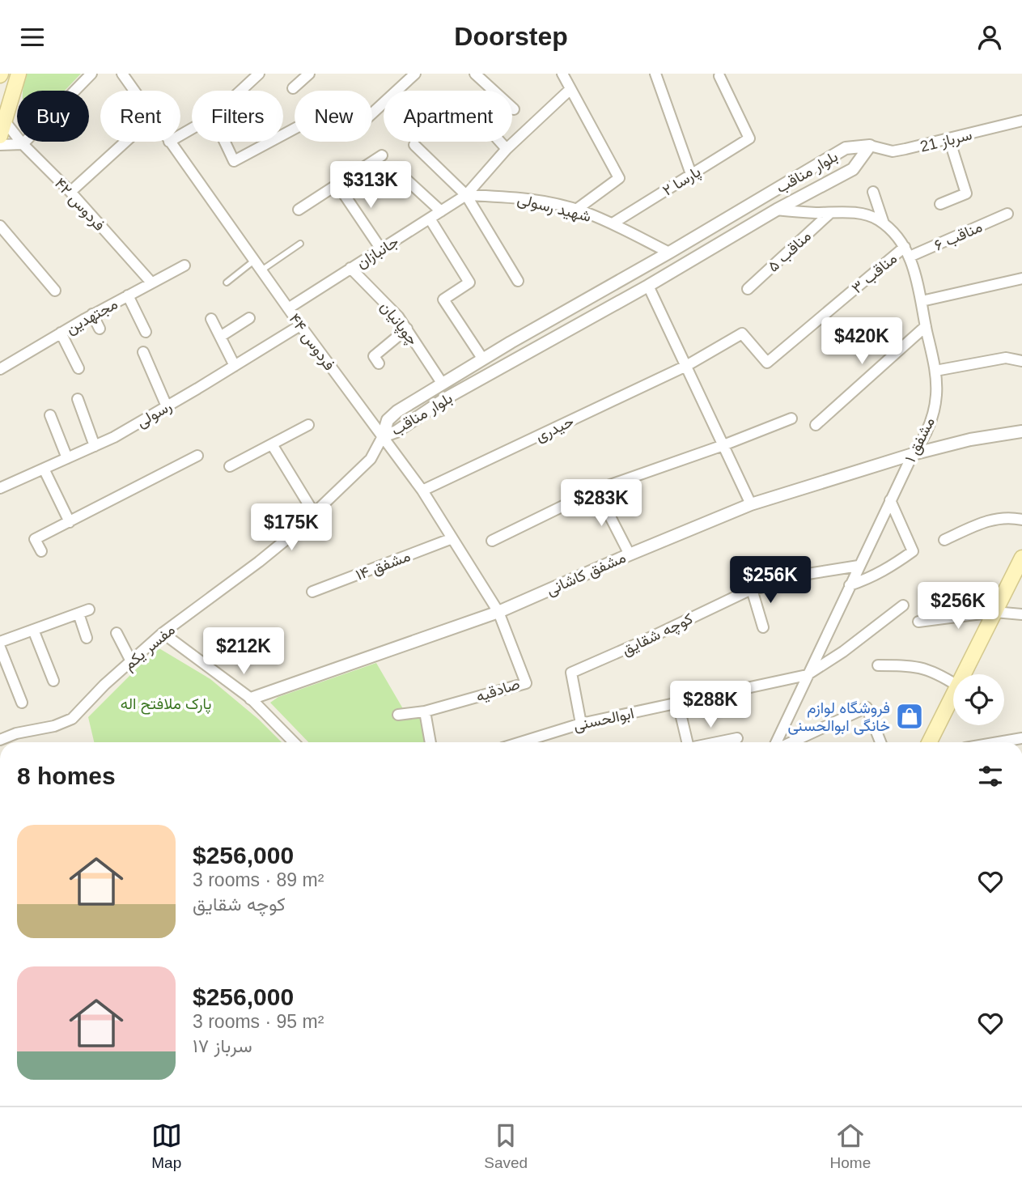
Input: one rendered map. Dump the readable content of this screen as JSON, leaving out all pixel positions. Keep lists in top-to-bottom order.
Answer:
{
  "streets": {
    "street": [
      "سرباز 21",
      "بلوار مناقب",
      "پارسا ۲",
      "فردوس ۴۲",
      "شهید رسولی",
      "مناقب ۶",
      "مناقب ۵",
      "جانبازان",
      "مناقب ۳",
      "مجتهدین",
      "چوپانیان",
      "فردوس ۴۴",
      "رسولی",
      "حیدری",
      "مشفق ۱",
      "مشفق ۱۴",
      "مشفق کاشانی",
      "کوچه شقایق",
      "مفسر یکم",
      "صادقیه",
      "ابوالحسنی"
    ]
  },
  "crossings": [
    ["سرباز 21", "بلوار مناقب"],
    ["بلوار مناقب", "شهید رسولی"],
    ["بلوار مناقب", "چوپانیان"],
    ["بلوار مناقب", "فردوس ۴۴"],
    ["بلوار مناقب", "مشفق ۱"],
    ["بلوار مناقب", "مفسر یکم"],
    ["پارسا ۲", "شهید رسولی"],
    ["فردوس ۴۲", "مجتهدین"],
    ["شهید رسولی", "جانبازان"],
    ["مناقب ۶", "مناقب ۳"],
    ["مناقب ۶", "مشفق ۱"],
    ["مناقب ۵", "مشفق ۱"],
    ["جانبازان", "چوپانیان"],
    ["جانبازان", "فردوس ۴۴"],
    ["مناقب ۳", "حیدری"],
    ["مناقب ۳", "مشفق ۱"],
    ["فردوس ۴۴", "رسولی"],
    ["فردوس ۴۴", "حیدری"],
    ["فردوس ۴۴", "مشفق ۱۴"],
    ["فردوس ۴۴", "مشفق کاشانی"],
    ["فردوس ۴۴", "مفسر یکم"],
    ["فردوس ۴۴", "صادقیه"],
    ["مشفق ۱", "مشفق کاشانی"],
    ["مشفق ۱", "کوچه شقایق"],
    ["مشفق ۱", "ابوالحسنی"],
    ["مشفق کاشانی", "صادقیه"],
    ["کوچه شقایق", "ابوالحسنی"]
  ],
  "parks": ["پارک ملافتح اله"],
  "places": {
    "shop": ["فروشگاه لوازم خانگی ابوالحسنی"]
  },
  "page": {
    "header": "Doorstep",
    "chip": [
      "Buy",
      "Rent",
      "Filters",
      "New",
      "Apartment"
    ],
    "price": [
      "$313K",
      "$420K",
      "$283K",
      "$175K",
      "$256K",
      "$256K",
      "$212K",
      "$288K"
    ],
    "heading": "8 homes",
    "list": [
      {
        "name": "$256,000",
        "note": "3 rooms · 89 m² · کوچه شقایق"
      },
      {
        "name": "$256,000",
        "note": "3 rooms · 95 m² · سرباز ۱۷"
      }
    ],
    "tabs": ["Map", "Saved", "Home"]
  }
}
